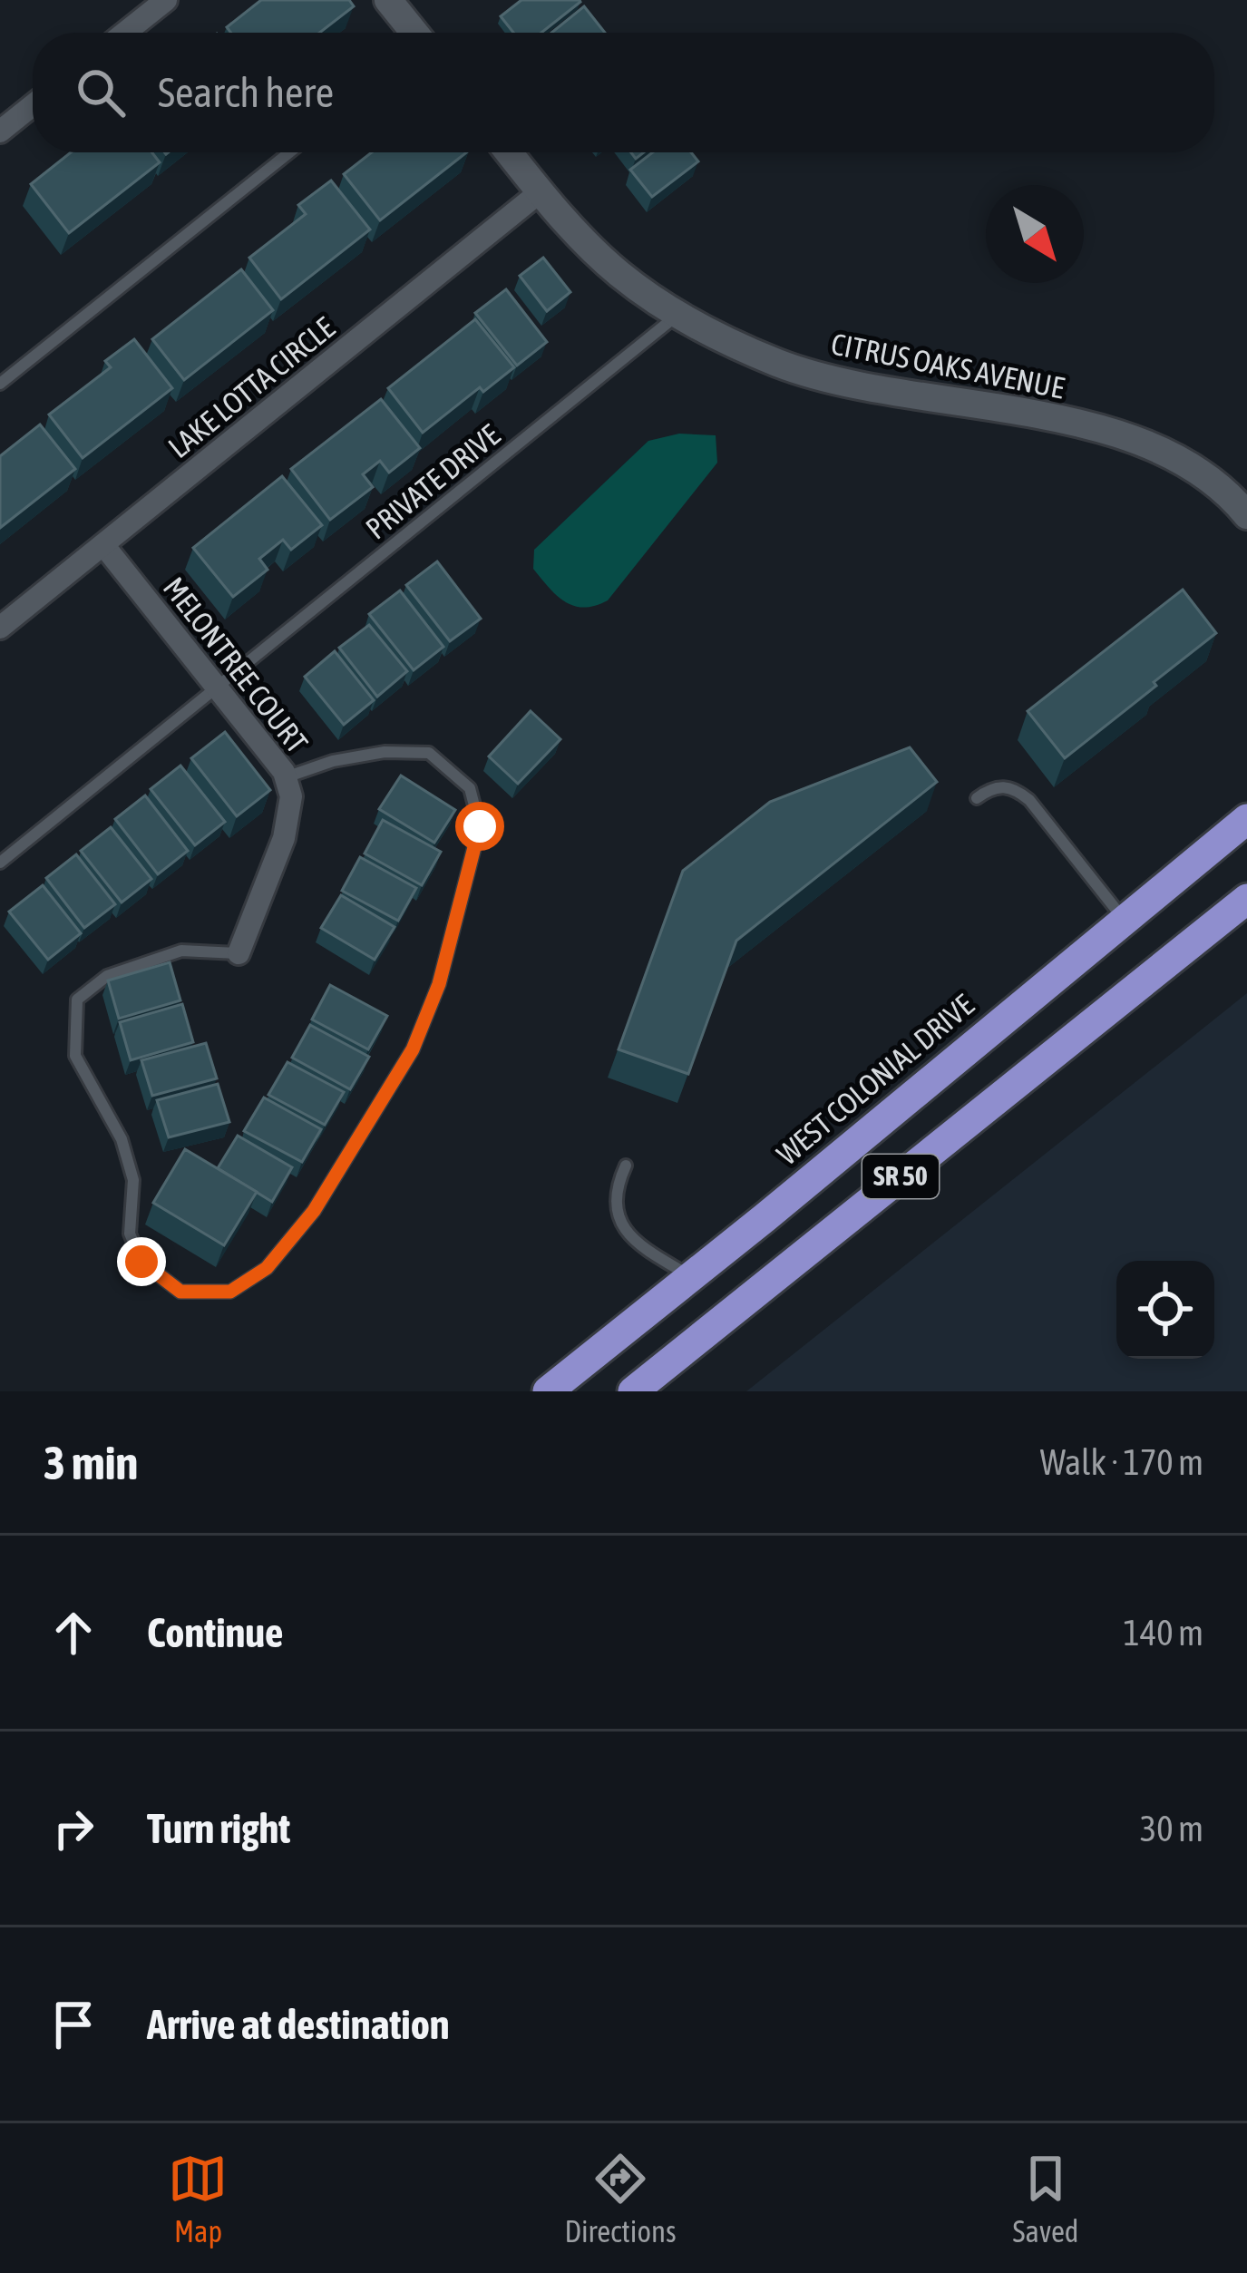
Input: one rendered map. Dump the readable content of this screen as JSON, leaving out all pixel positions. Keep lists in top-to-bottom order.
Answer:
{
  "streets": {
    "highway": ["WEST COLONIAL DRIVE", "SR 50"],
    "street": ["CITRUS OAKS AVENUE", "LAKE LOTTA CIRCLE", "MELONTREE COURT"],
    "lane": ["PRIVATE DRIVE"]
  },
  "crossings": [
    ["CITRUS OAKS AVENUE", "LAKE LOTTA CIRCLE"],
    ["CITRUS OAKS AVENUE", "PRIVATE DRIVE"],
    ["LAKE LOTTA CIRCLE", "MELONTREE COURT"],
    ["PRIVATE DRIVE", "MELONTREE COURT"]
  ],
  "north": "bottom right",
  "page": {
    "search": "Search here",
    "heading": ["3 min", "Walk · 170 m"],
    "list": [
      ["Continue", "140 m"],
      ["Turn right", "30 m"],
      "Arrive at destination"
    ],
    "nav": ["Map", "Directions", "Saved"]
  }
}
